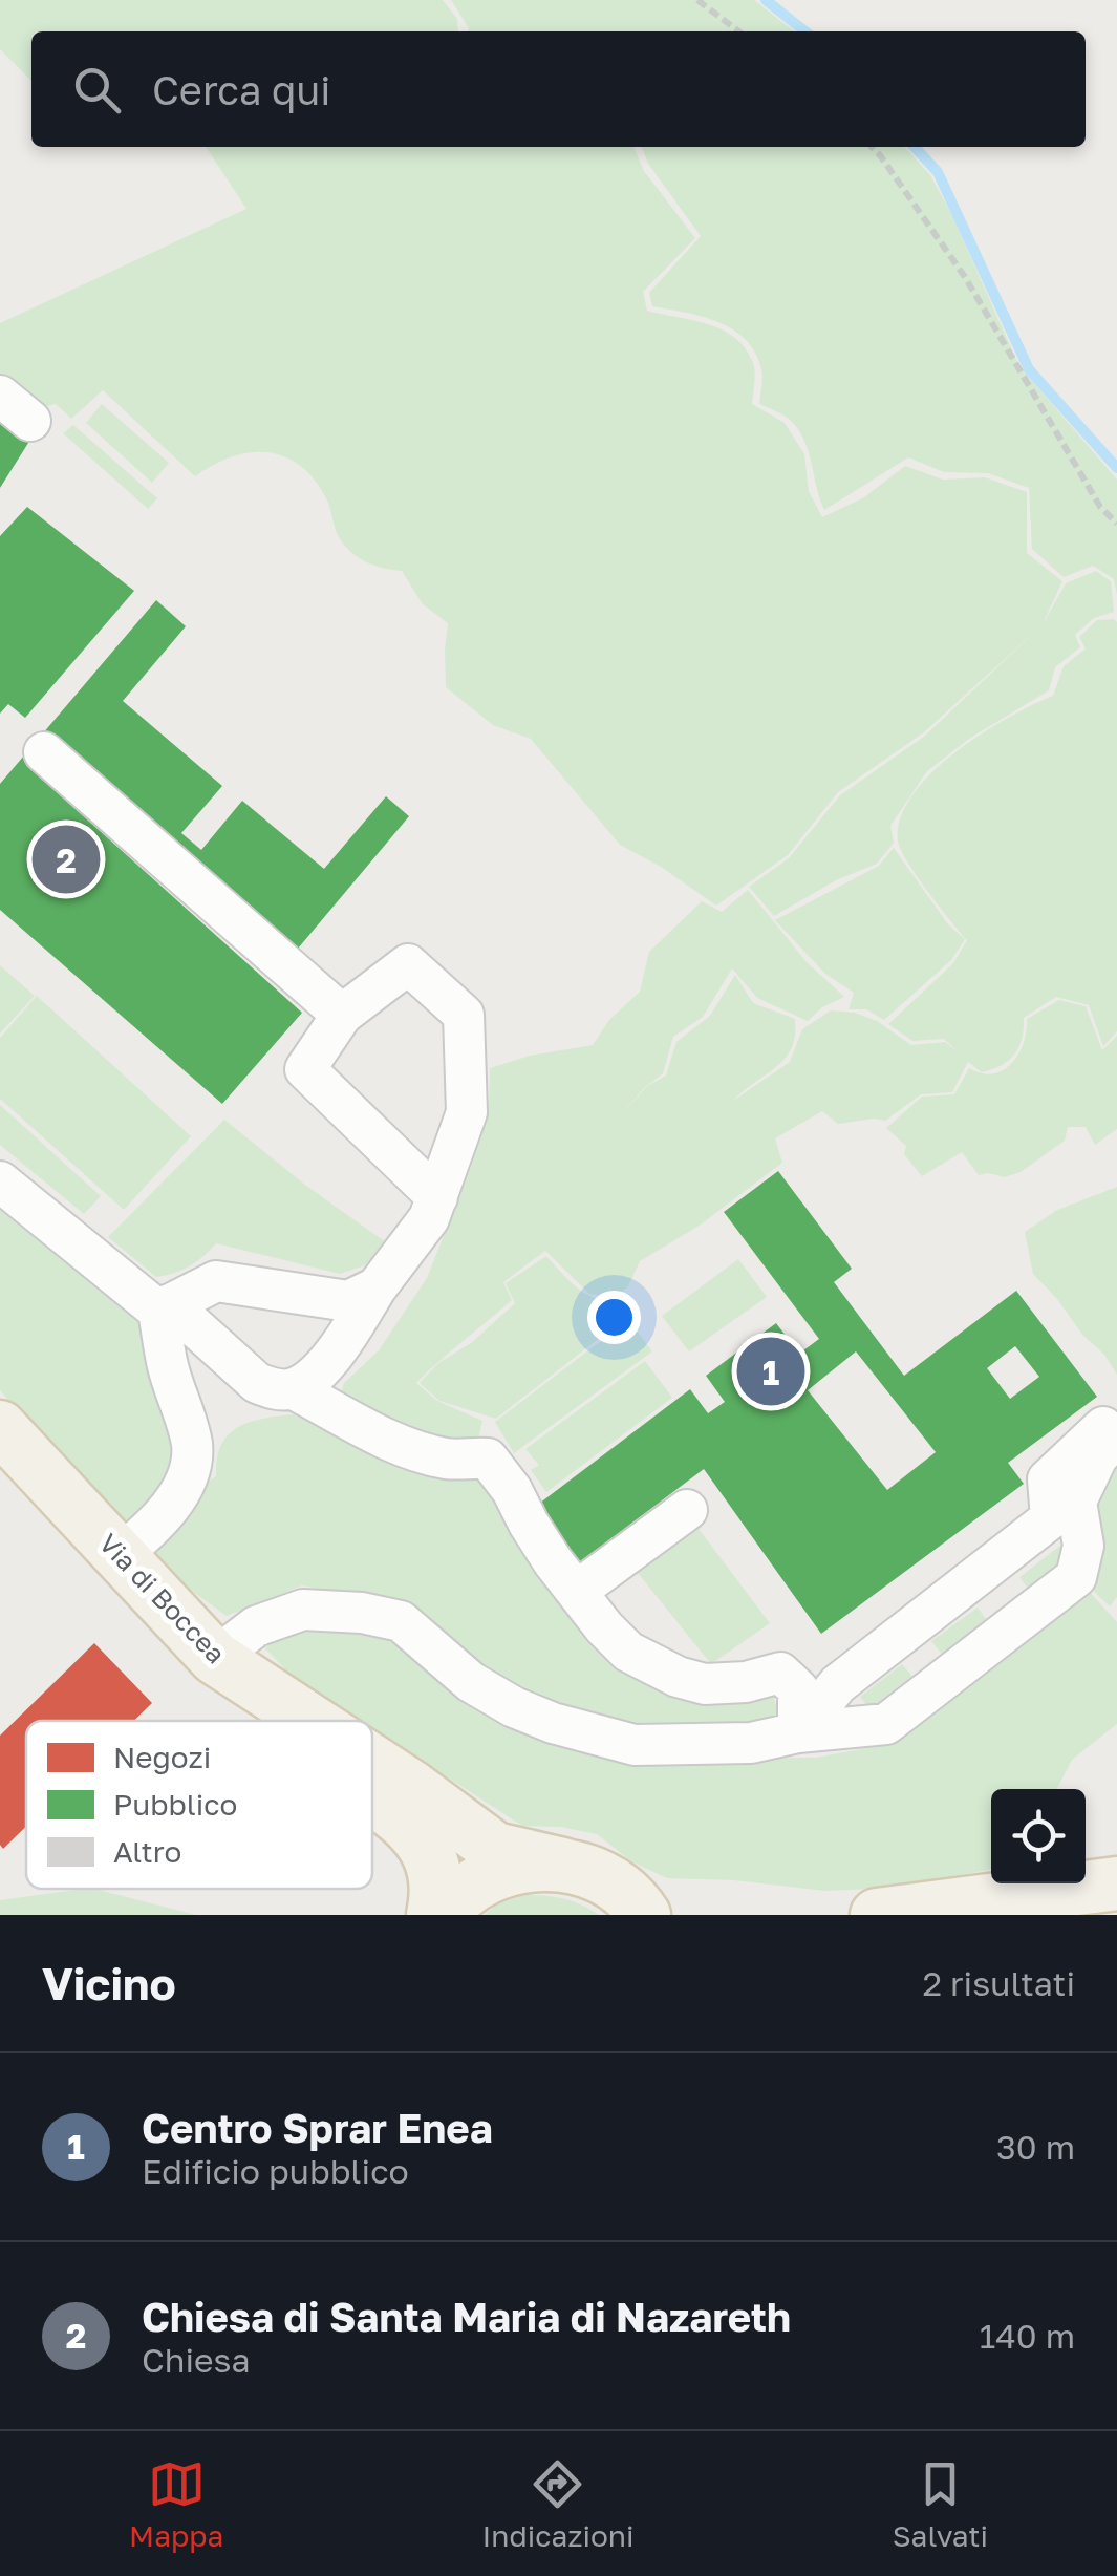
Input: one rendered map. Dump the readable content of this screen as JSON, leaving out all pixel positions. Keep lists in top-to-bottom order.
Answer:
{
  "streets": {
    "main road": ["Via di Boccea"]
  },
  "legend": ["Negozi", "Pubblico", "Altro"],
  "page": {
    "search": "Cerca qui",
    "pins": ["2", "1"],
    "heading": ["Vicino", "2 risultati"],
    "list": [
      {
        "mark": "1",
        "name": "Centro Sprar Enea",
        "note": "Edificio pubblico",
        "value": "30 m"
      },
      {
        "mark": "2",
        "name": "Chiesa di Santa Maria di Nazareth",
        "note": "Chiesa",
        "value": "140 m"
      }
    ],
    "nav": ["Mappa", "Indicazioni", "Salvati"]
  }
}
